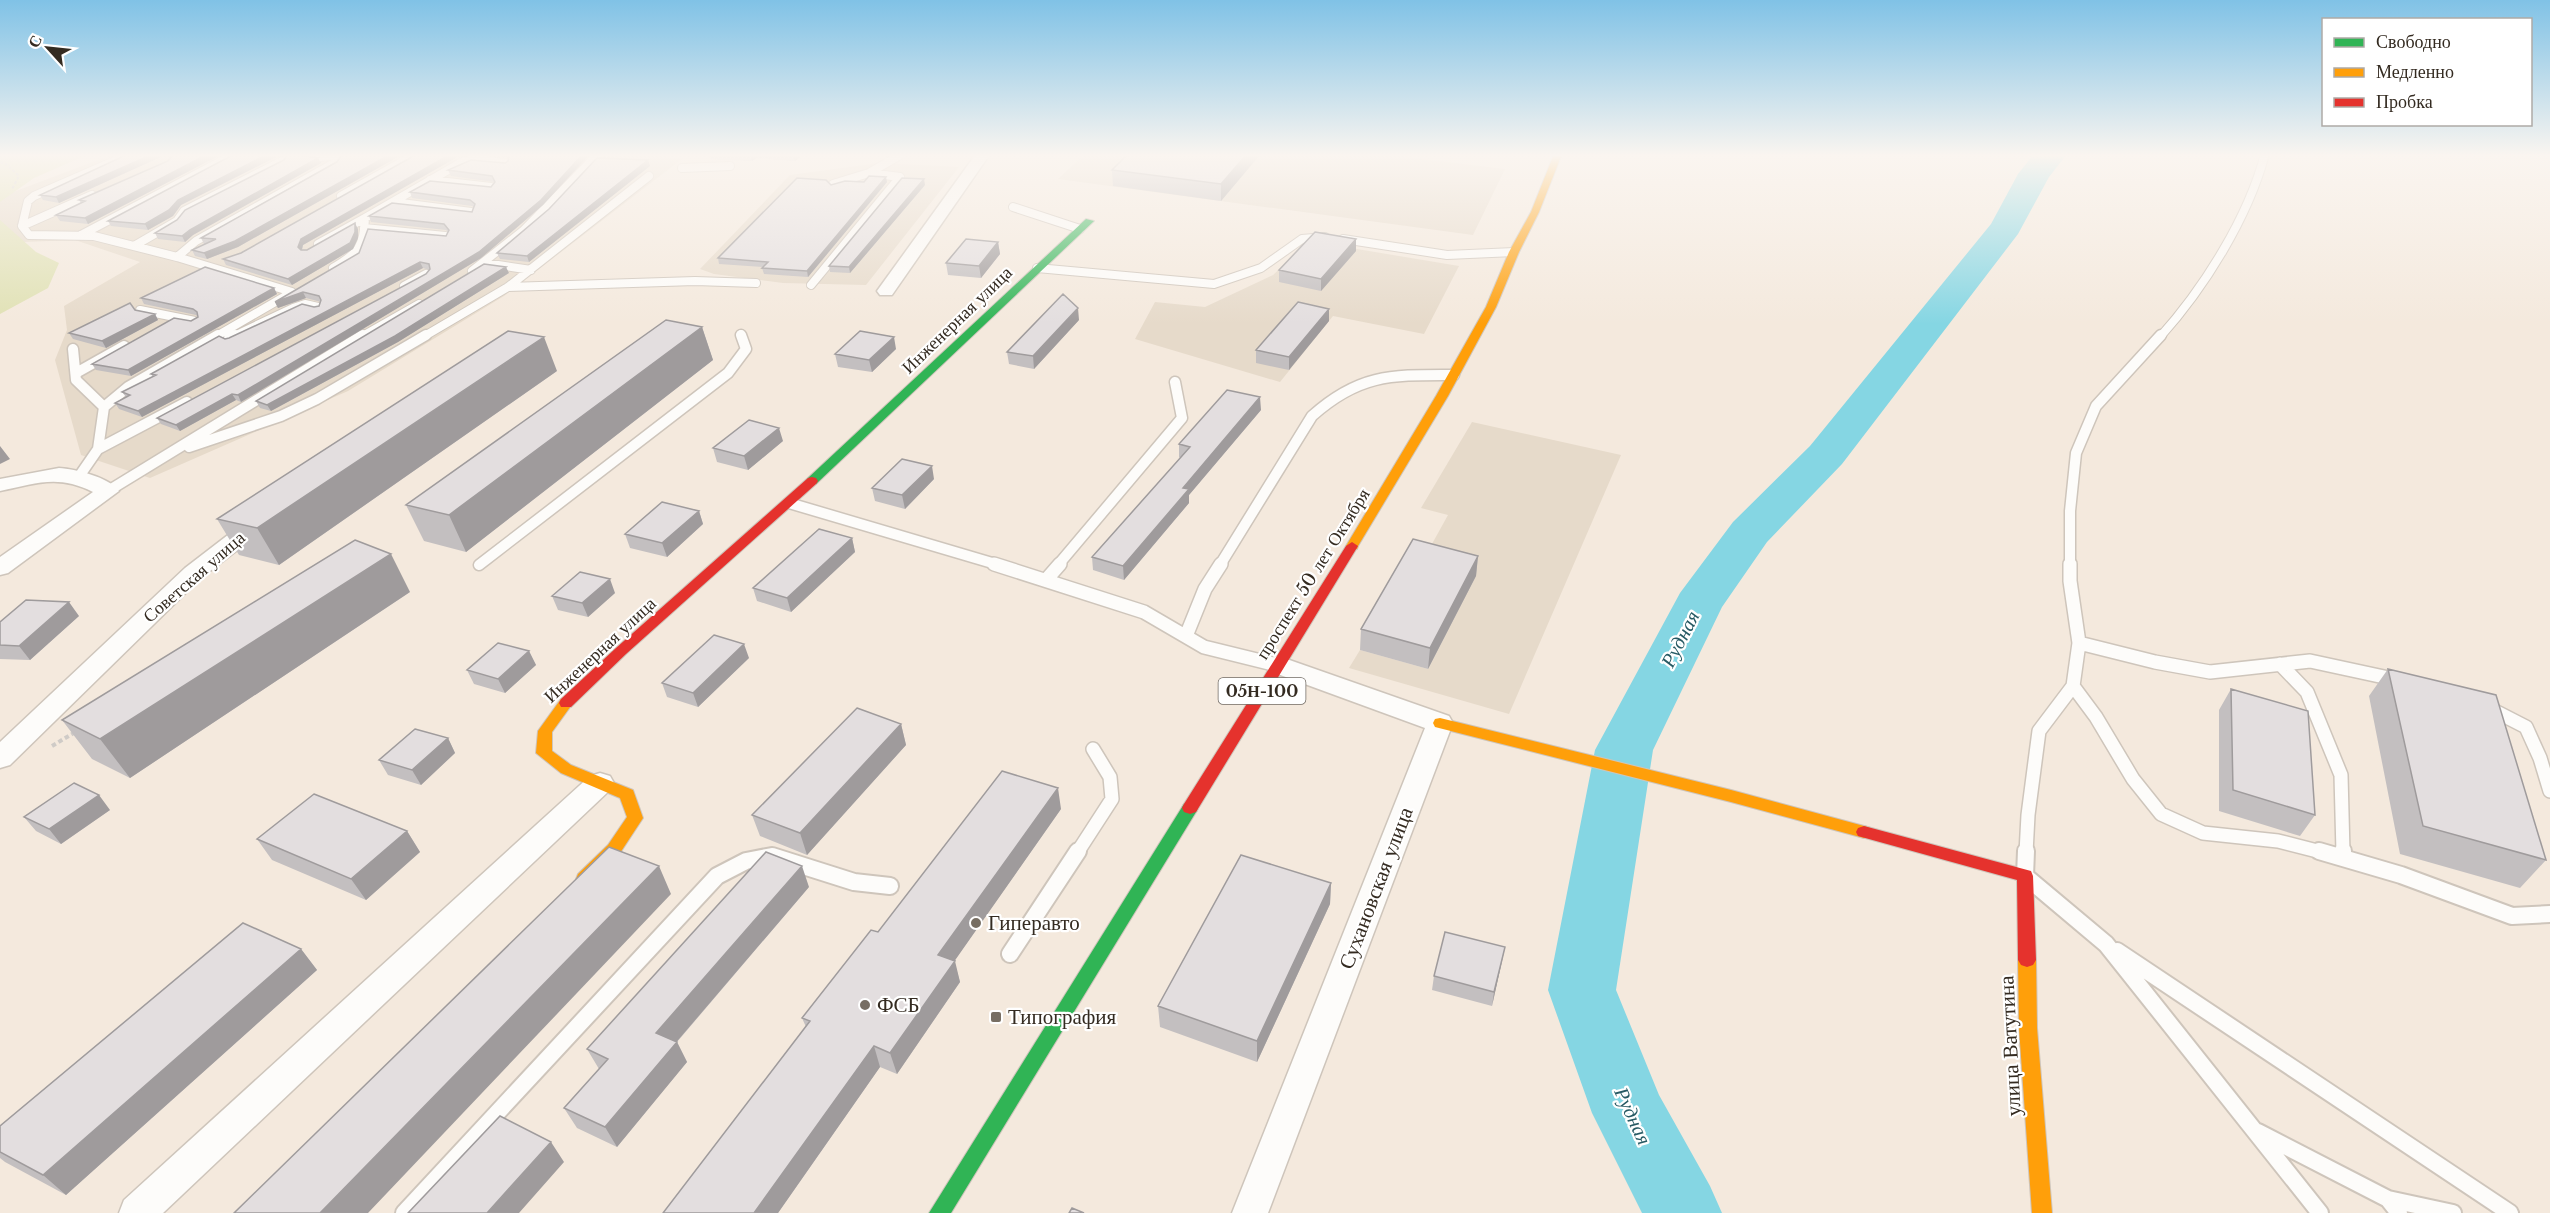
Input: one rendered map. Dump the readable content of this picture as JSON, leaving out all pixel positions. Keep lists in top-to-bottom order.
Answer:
{
  "streets": {
    "street": [
      "Инженерная улица",
      "проспект 50 лет Октября",
      "Советская улица",
      "05Н-100",
      "Сухановская улица",
      "улица Ватутина"
    ]
  },
  "water": ["Рудная"],
  "places": {
    "other": ["Гиперавто", "ФСБ"],
    "transit": ["Типография"]
  },
  "legend": ["Свободно", "Медленно", "Пробка"],
  "north": "top left"
}
